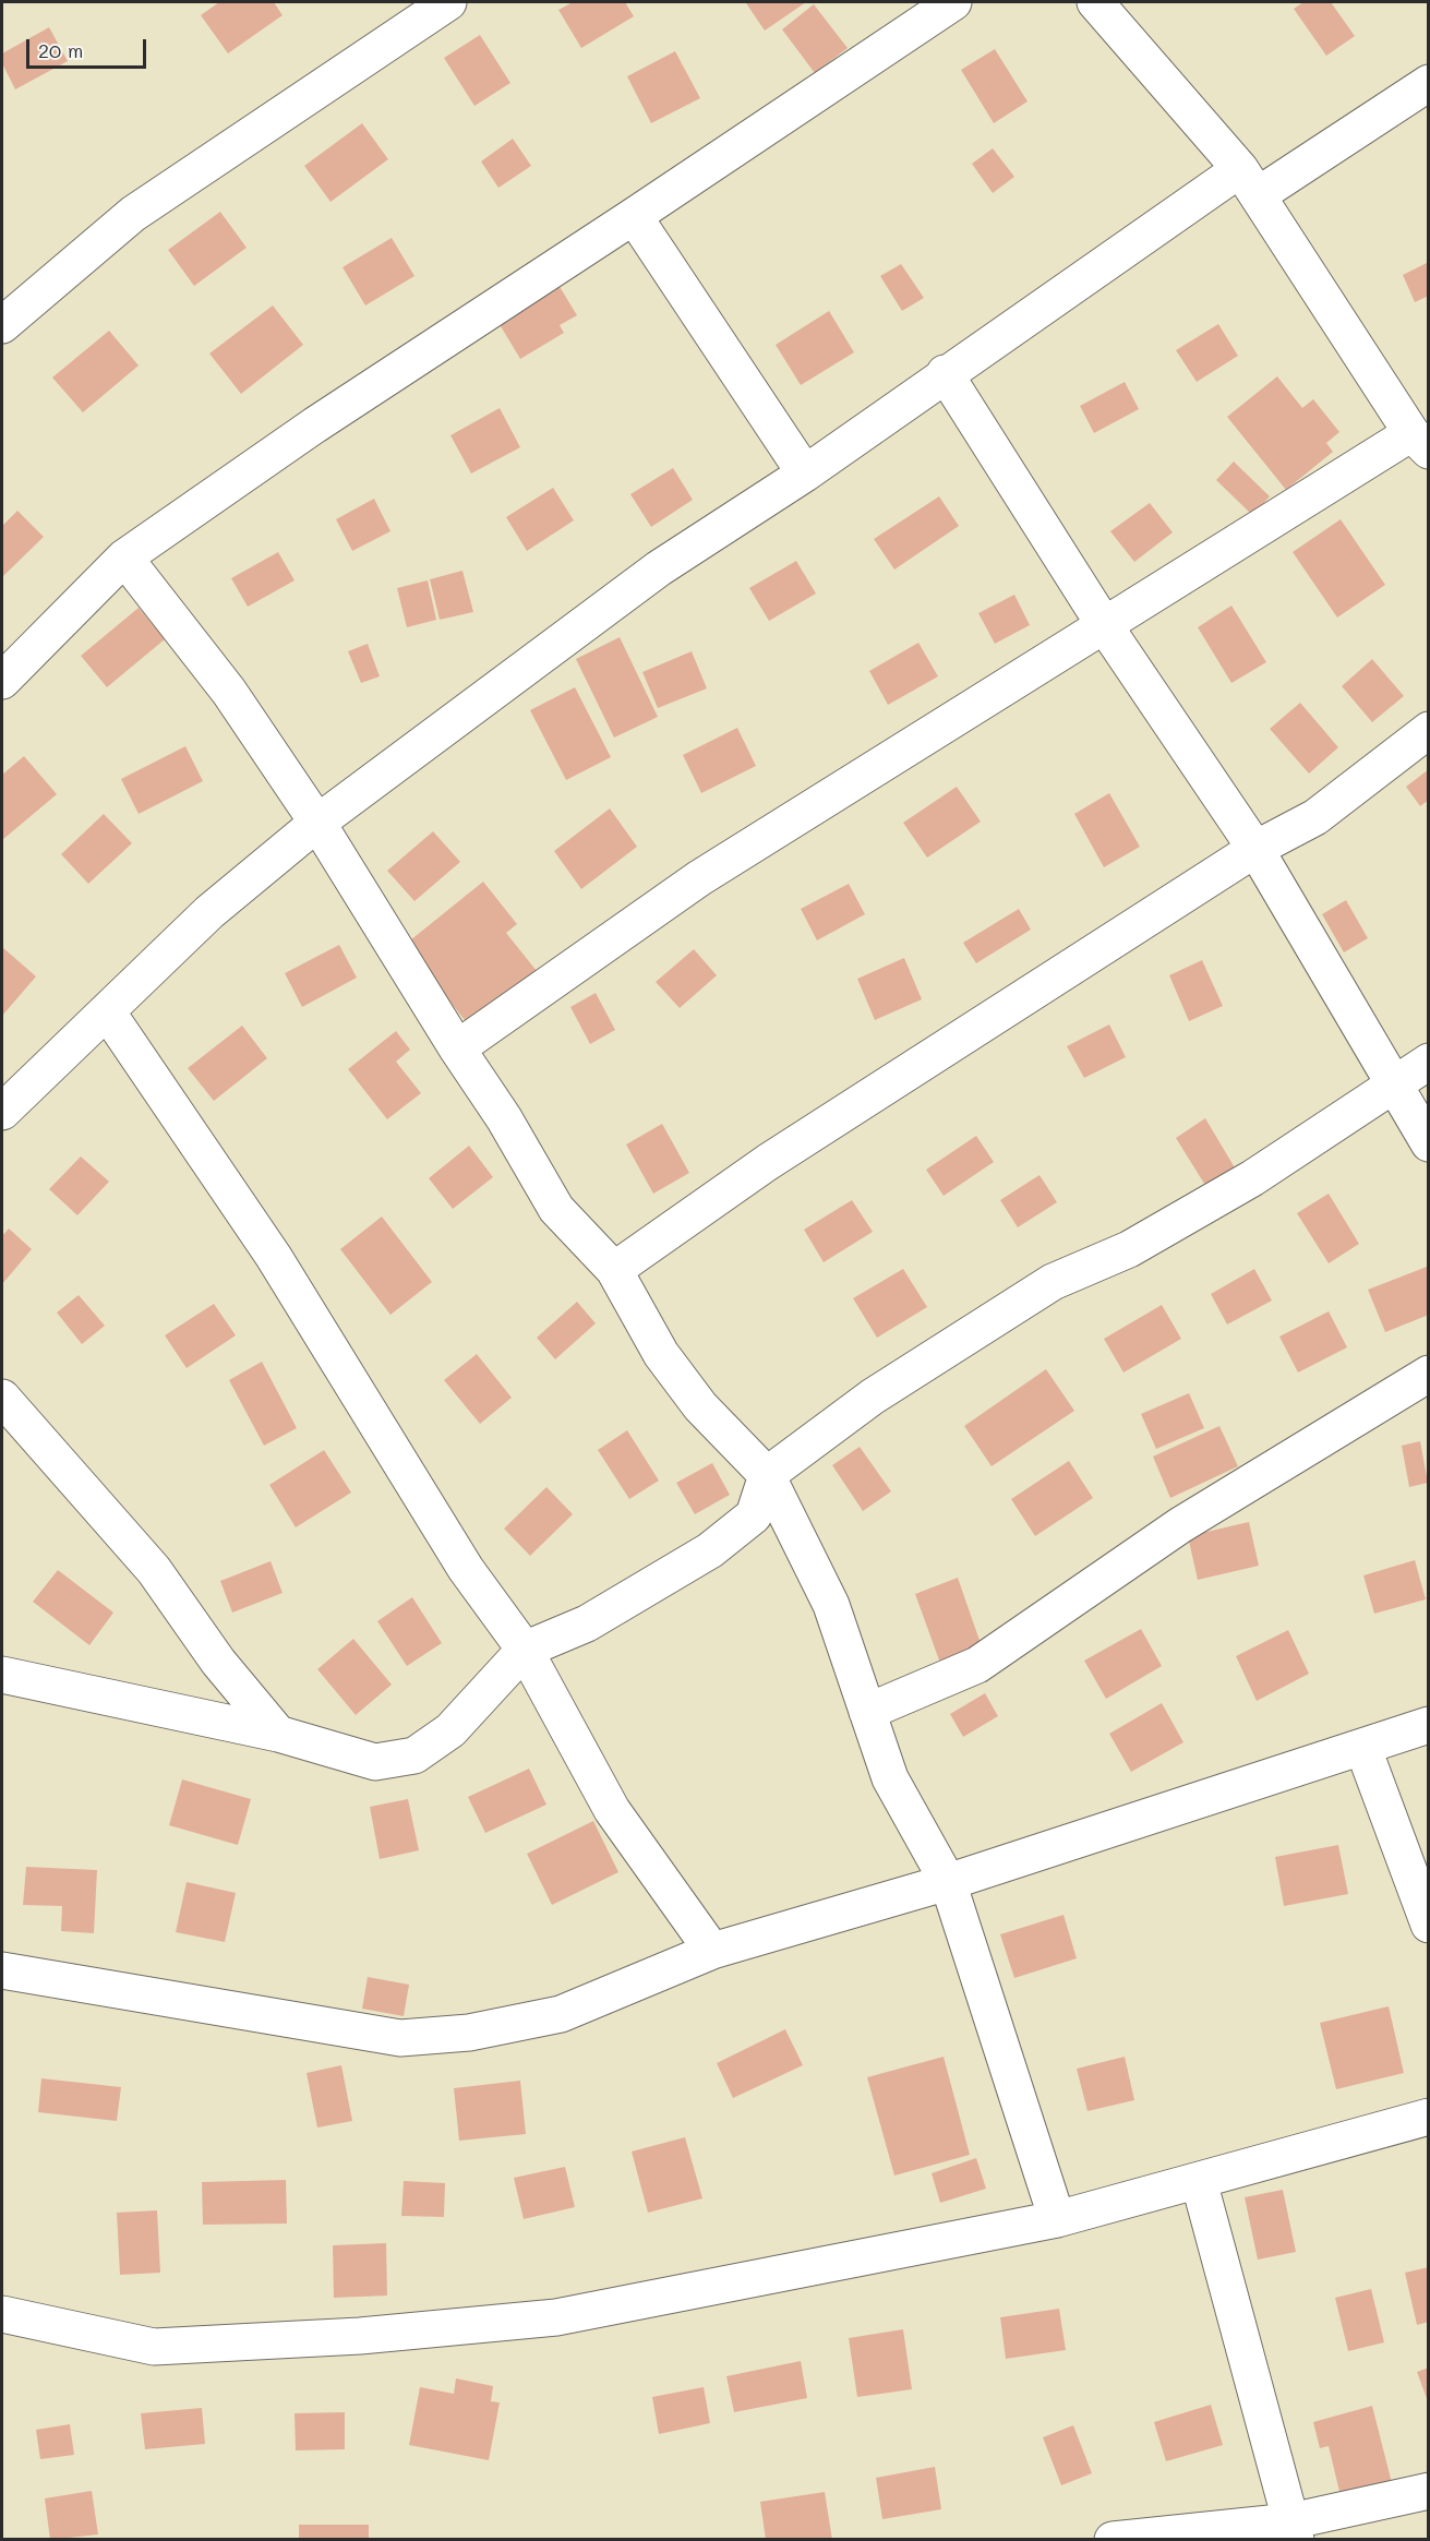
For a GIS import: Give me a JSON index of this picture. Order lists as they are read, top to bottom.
{
  "scale_bar": "20 m"
}
